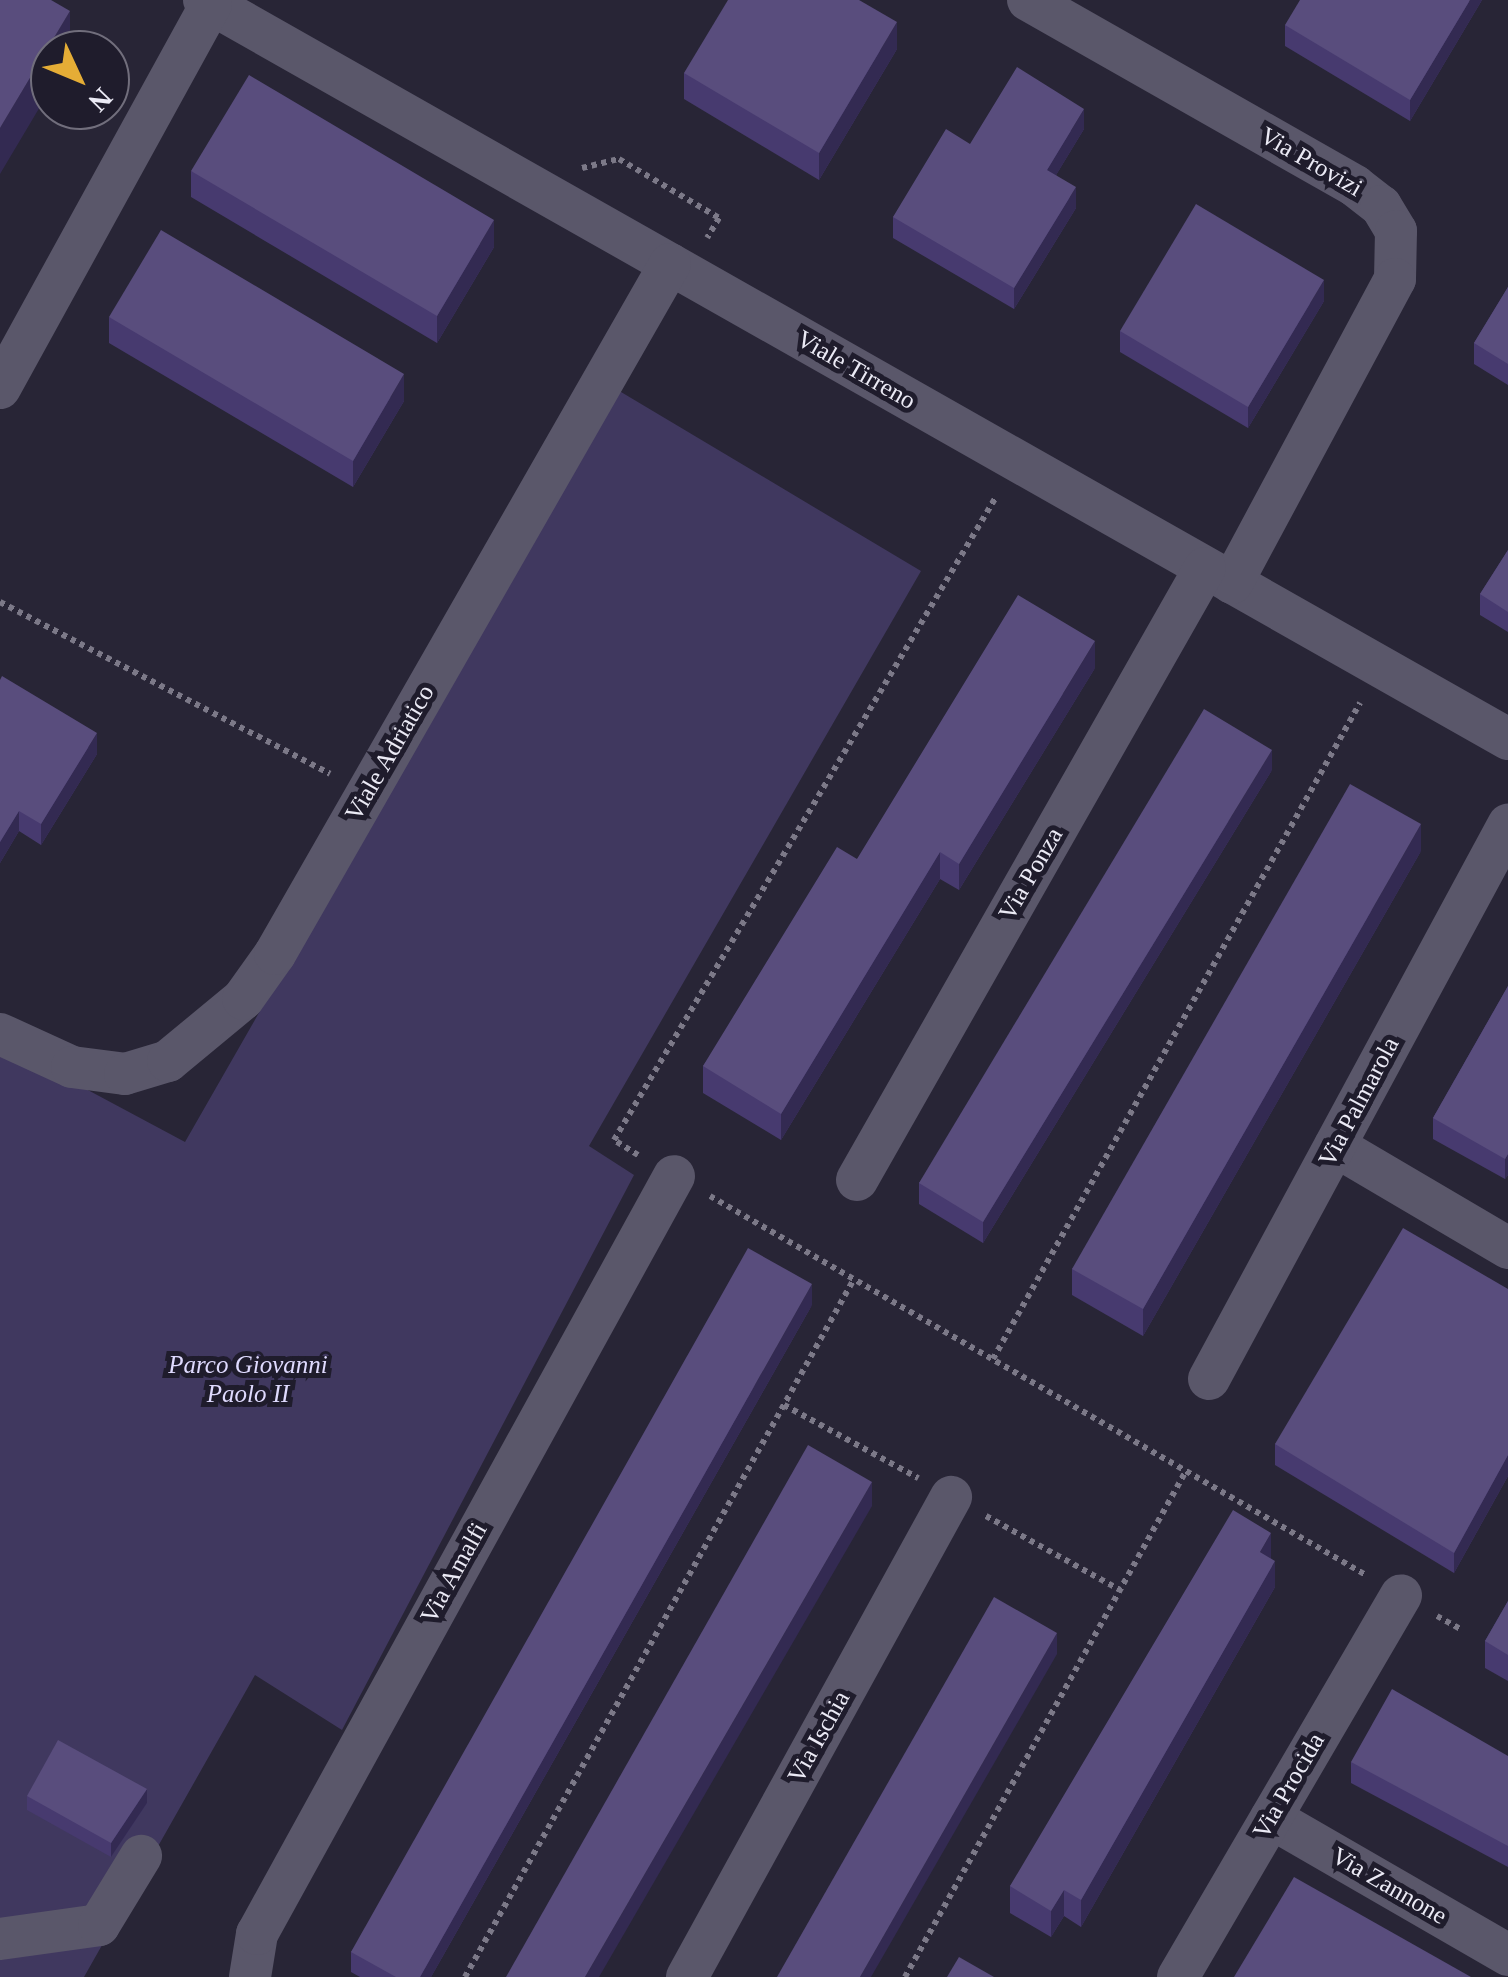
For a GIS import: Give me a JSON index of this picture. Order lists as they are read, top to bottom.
{
  "streets": {
    "street": [
      "Via Provizi",
      "Viale Tirreno",
      "Viale Adriatico",
      "Via Ponza",
      "Via Palmarola",
      "Via Amalfi",
      "Via Ischia",
      "Via Procida",
      "Via Zannone"
    ]
  },
  "crossings": [
    ["Via Provizi", "Viale Tirreno"],
    ["Via Provizi", "Via Ponza"],
    ["Viale Tirreno", "Viale Adriatico"],
    ["Viale Tirreno", "Via Ponza"],
    ["Via Procida", "Via Zannone"]
  ],
  "parks": ["Parco Giovanni Paolo II"],
  "north": "bottom right"
}
